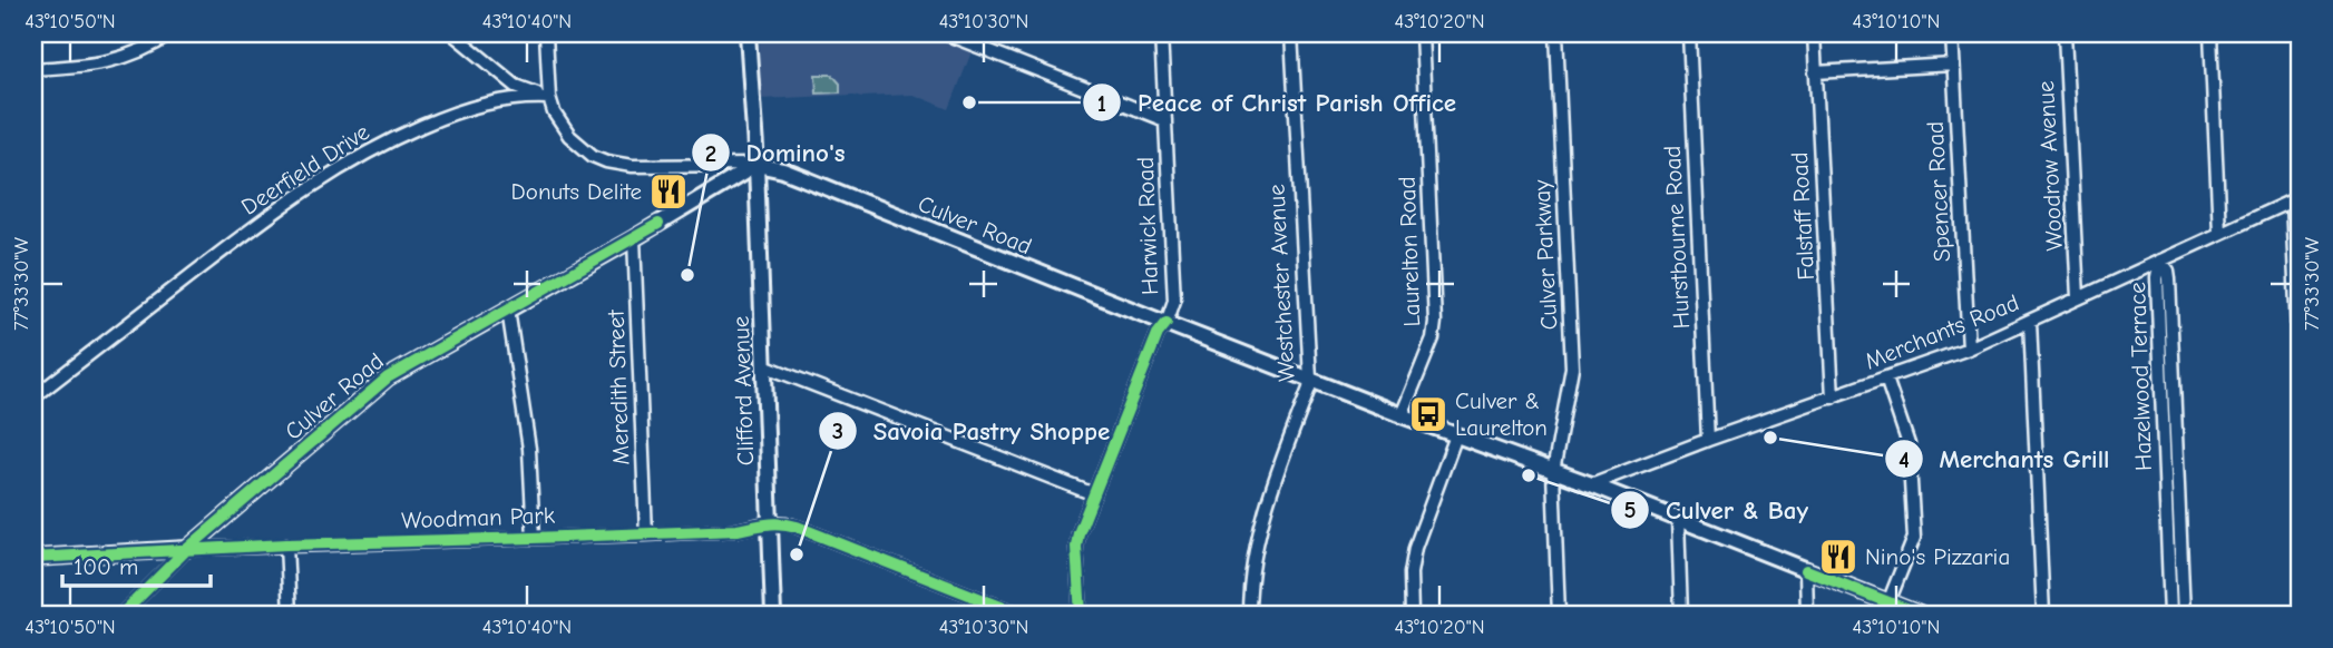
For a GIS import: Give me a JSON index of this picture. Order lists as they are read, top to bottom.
{
  "streets": {
    "main road": ["Culver Road", "Clifford Avenue"],
    "street": [
      "Woodrow Avenue",
      "Deerfield Drive",
      "Spencer Road",
      "Falstaff Road",
      "Harwick Road",
      "Hurstbourne Road",
      "Laurelton Road",
      "Culver Parkway",
      "Westchester Avenue",
      "Merchants Road",
      "Hazelwood Terrace",
      "Meredith Street",
      "Woodman Park"
    ]
  },
  "crossings": [
    ["Woodrow Avenue", "Merchants Road"],
    ["Spencer Road", "Merchants Road"],
    ["Falstaff Road", "Merchants Road"],
    ["Culver Road", "Harwick Road"],
    ["Culver Road", "Laurelton Road"],
    ["Culver Road", "Culver Parkway"],
    ["Culver Road", "Westchester Avenue"],
    ["Culver Road", "Merchants Road"],
    ["Culver Road", "Meredith Street"],
    ["Culver Road", "Clifford Avenue"],
    ["Culver Road", "Woodman Park"],
    ["Hurstbourne Road", "Merchants Road"],
    ["Merchants Road", "Hazelwood Terrace"],
    ["Meredith Street", "Woodman Park"],
    ["Clifford Avenue", "Woodman Park"]
  ],
  "places": {
    "other": [
      "Peace of Christ Parish Office",
      "Domino's",
      "Merchants Grill",
      "Culver & Bay",
      "Savoia Pastry Shoppe"
    ],
    "restaurant": ["Donuts Delite", "Nino's Pizzaria"],
    "bus stop": ["Culver & Laurelton"]
  },
  "scale_bar": "100 m",
  "coordinates": [
    "43°10'50\"N",
    "43°10'40\"N",
    "43°10'30\"N",
    "43°10'20\"N",
    "43°10'10\"N",
    "77°33'30\"W"
  ]
}
